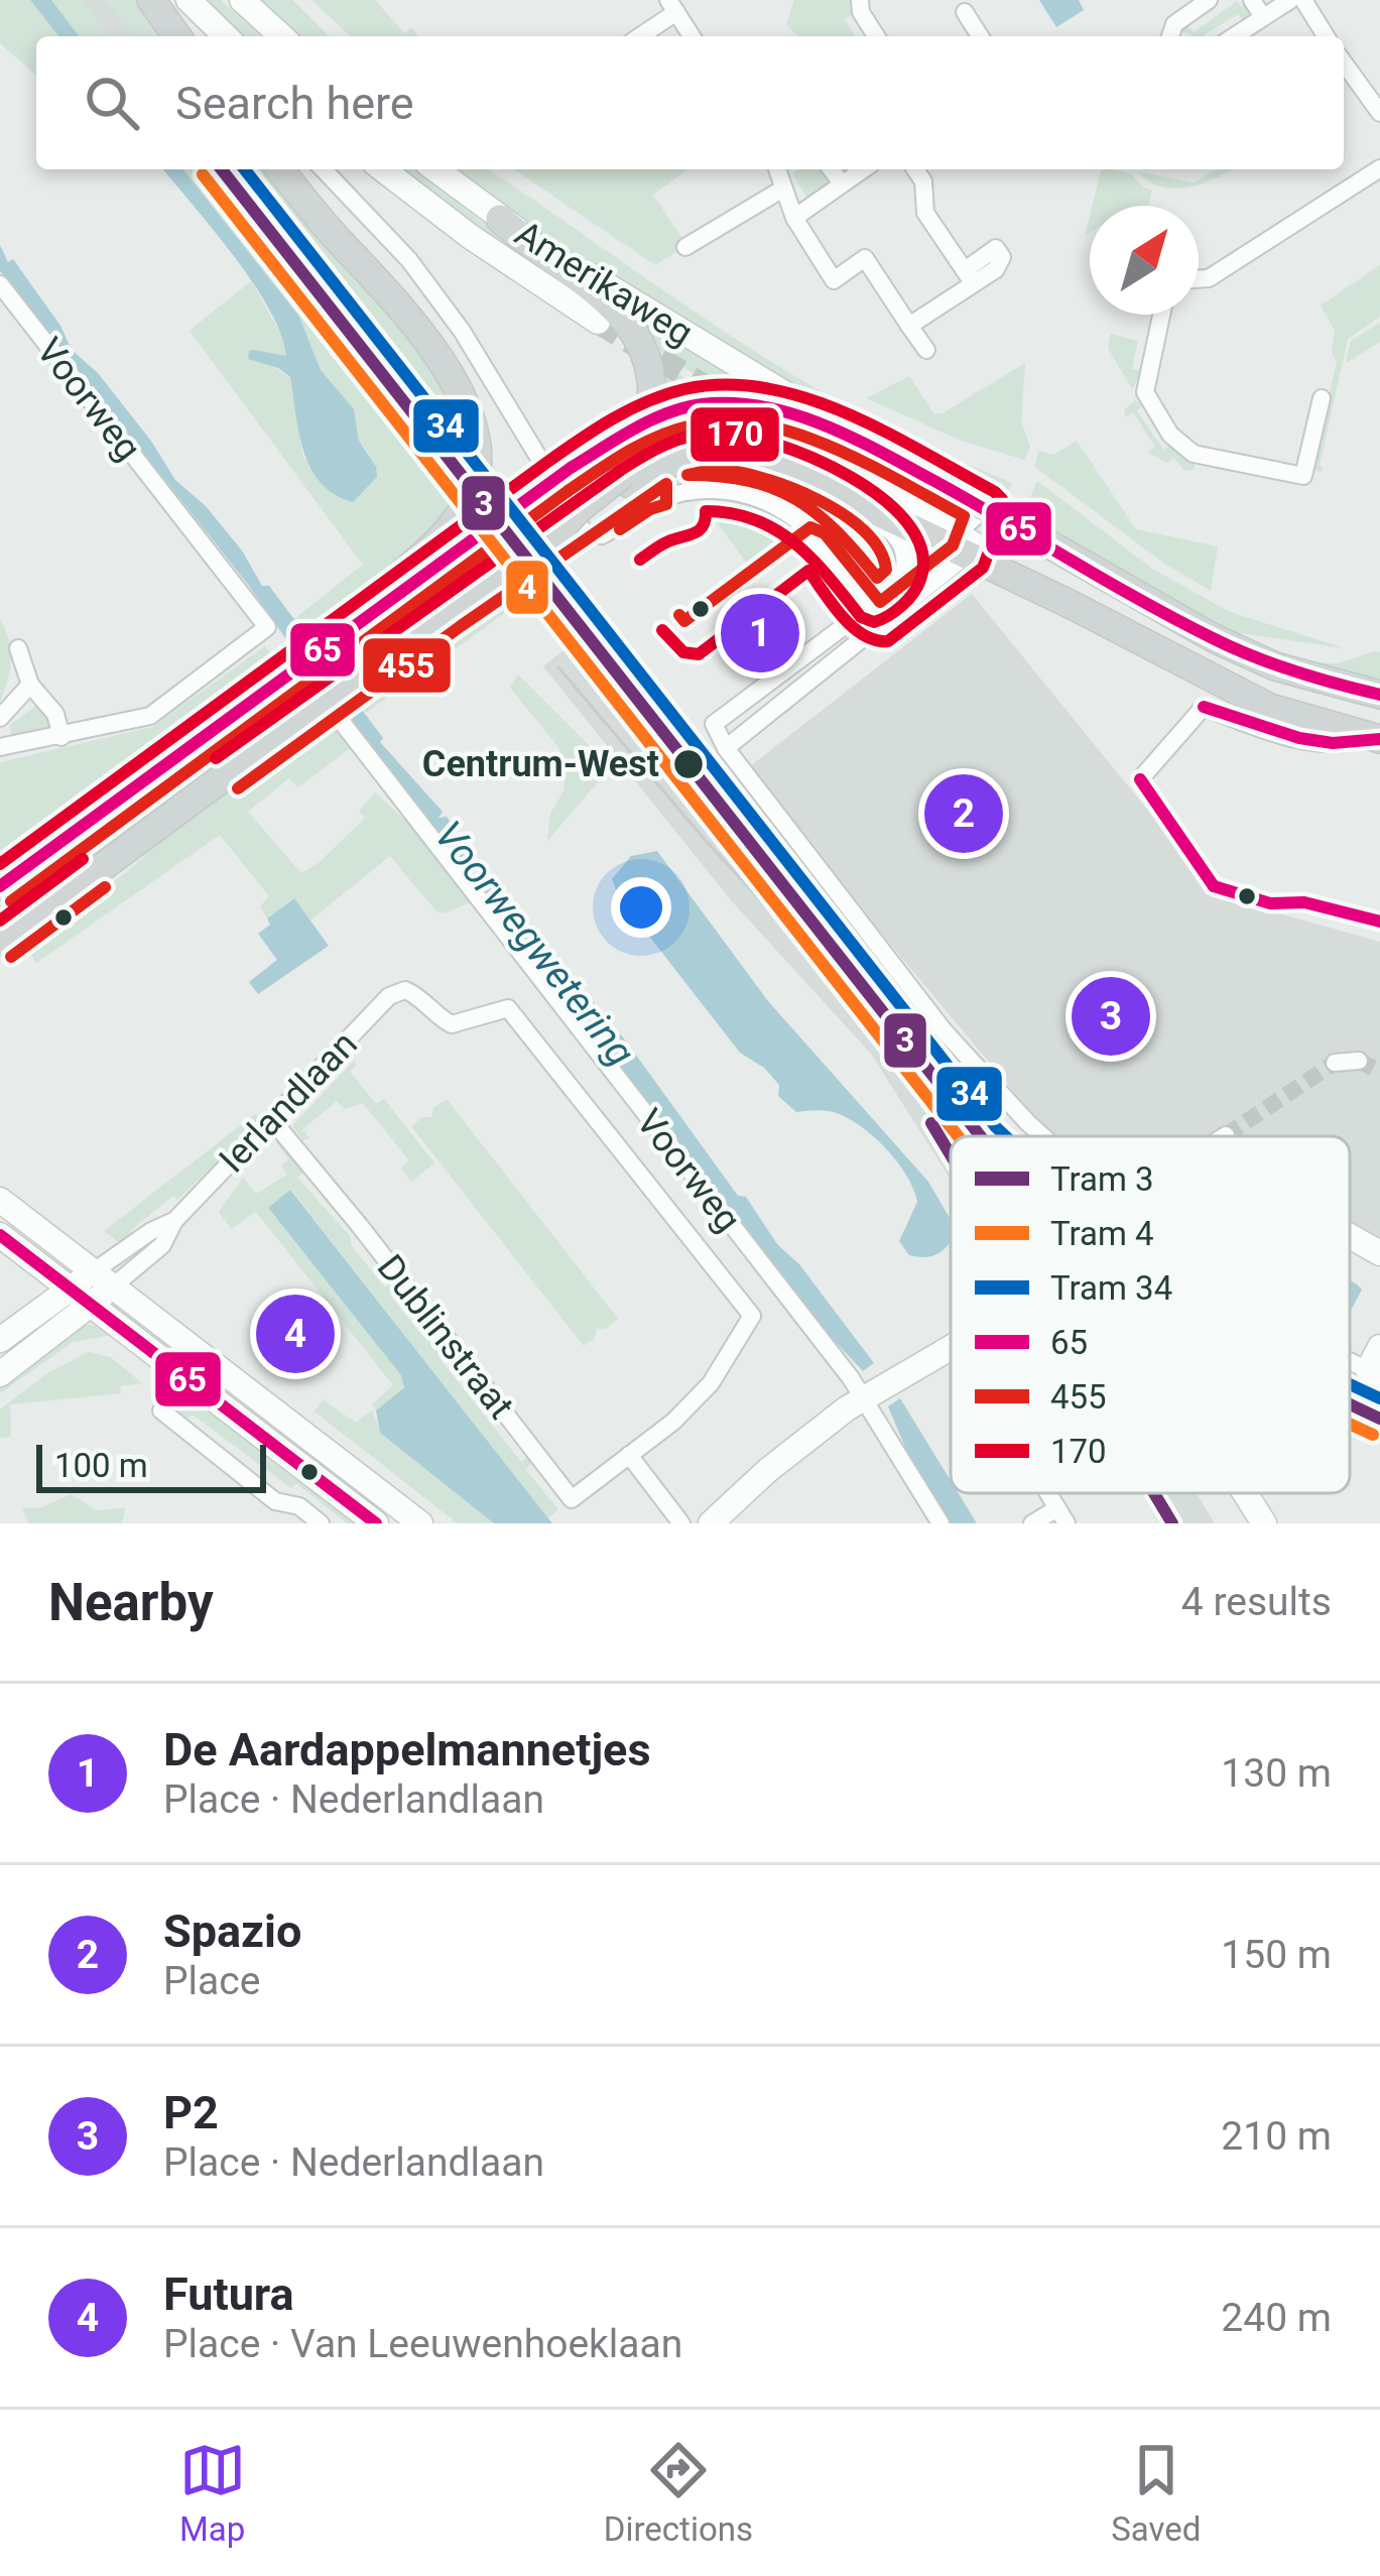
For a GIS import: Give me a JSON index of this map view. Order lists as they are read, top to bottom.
{
  "streets": {
    "street": [
      "Amerikaweg",
      "Voorweg",
      "Ierlandlaan",
      "Dublinstraat"
    ]
  },
  "crossings": [
    ["Ierlandlaan", "Dublinstraat"]
  ],
  "water": ["Voorwegwetering"],
  "places": ["Centrum-West"],
  "lines": [
    "tram line 3",
    "tram line 34",
    "tram line 4",
    "transit line 170",
    "transit line 65",
    "transit line 455"
  ],
  "legend": [
    "Tram 3",
    "Tram 4",
    "Tram 34",
    "65",
    "455",
    "170"
  ],
  "scale_bar": "100 m",
  "north": "top right",
  "page": {
    "search": "Search here",
    "pins": [
      "1",
      "2",
      "3",
      "4"
    ],
    "scale": "100 m",
    "heading": ["Nearby", "4 results"],
    "list": [
      {
        "mark": "1",
        "name": "De Aardappelmannetjes",
        "note": "Place · Nederlandlaan",
        "value": "130 m"
      },
      {
        "mark": "2",
        "name": "Spazio",
        "note": "Place",
        "value": "150 m"
      },
      {
        "mark": "3",
        "name": "P2",
        "note": "Place · Nederlandlaan",
        "value": "210 m"
      },
      {
        "mark": "4",
        "name": "Futura",
        "note": "Place · Van Leeuwenhoeklaan",
        "value": "240 m"
      }
    ],
    "nav": ["Map", "Directions", "Saved"]
  }
}
